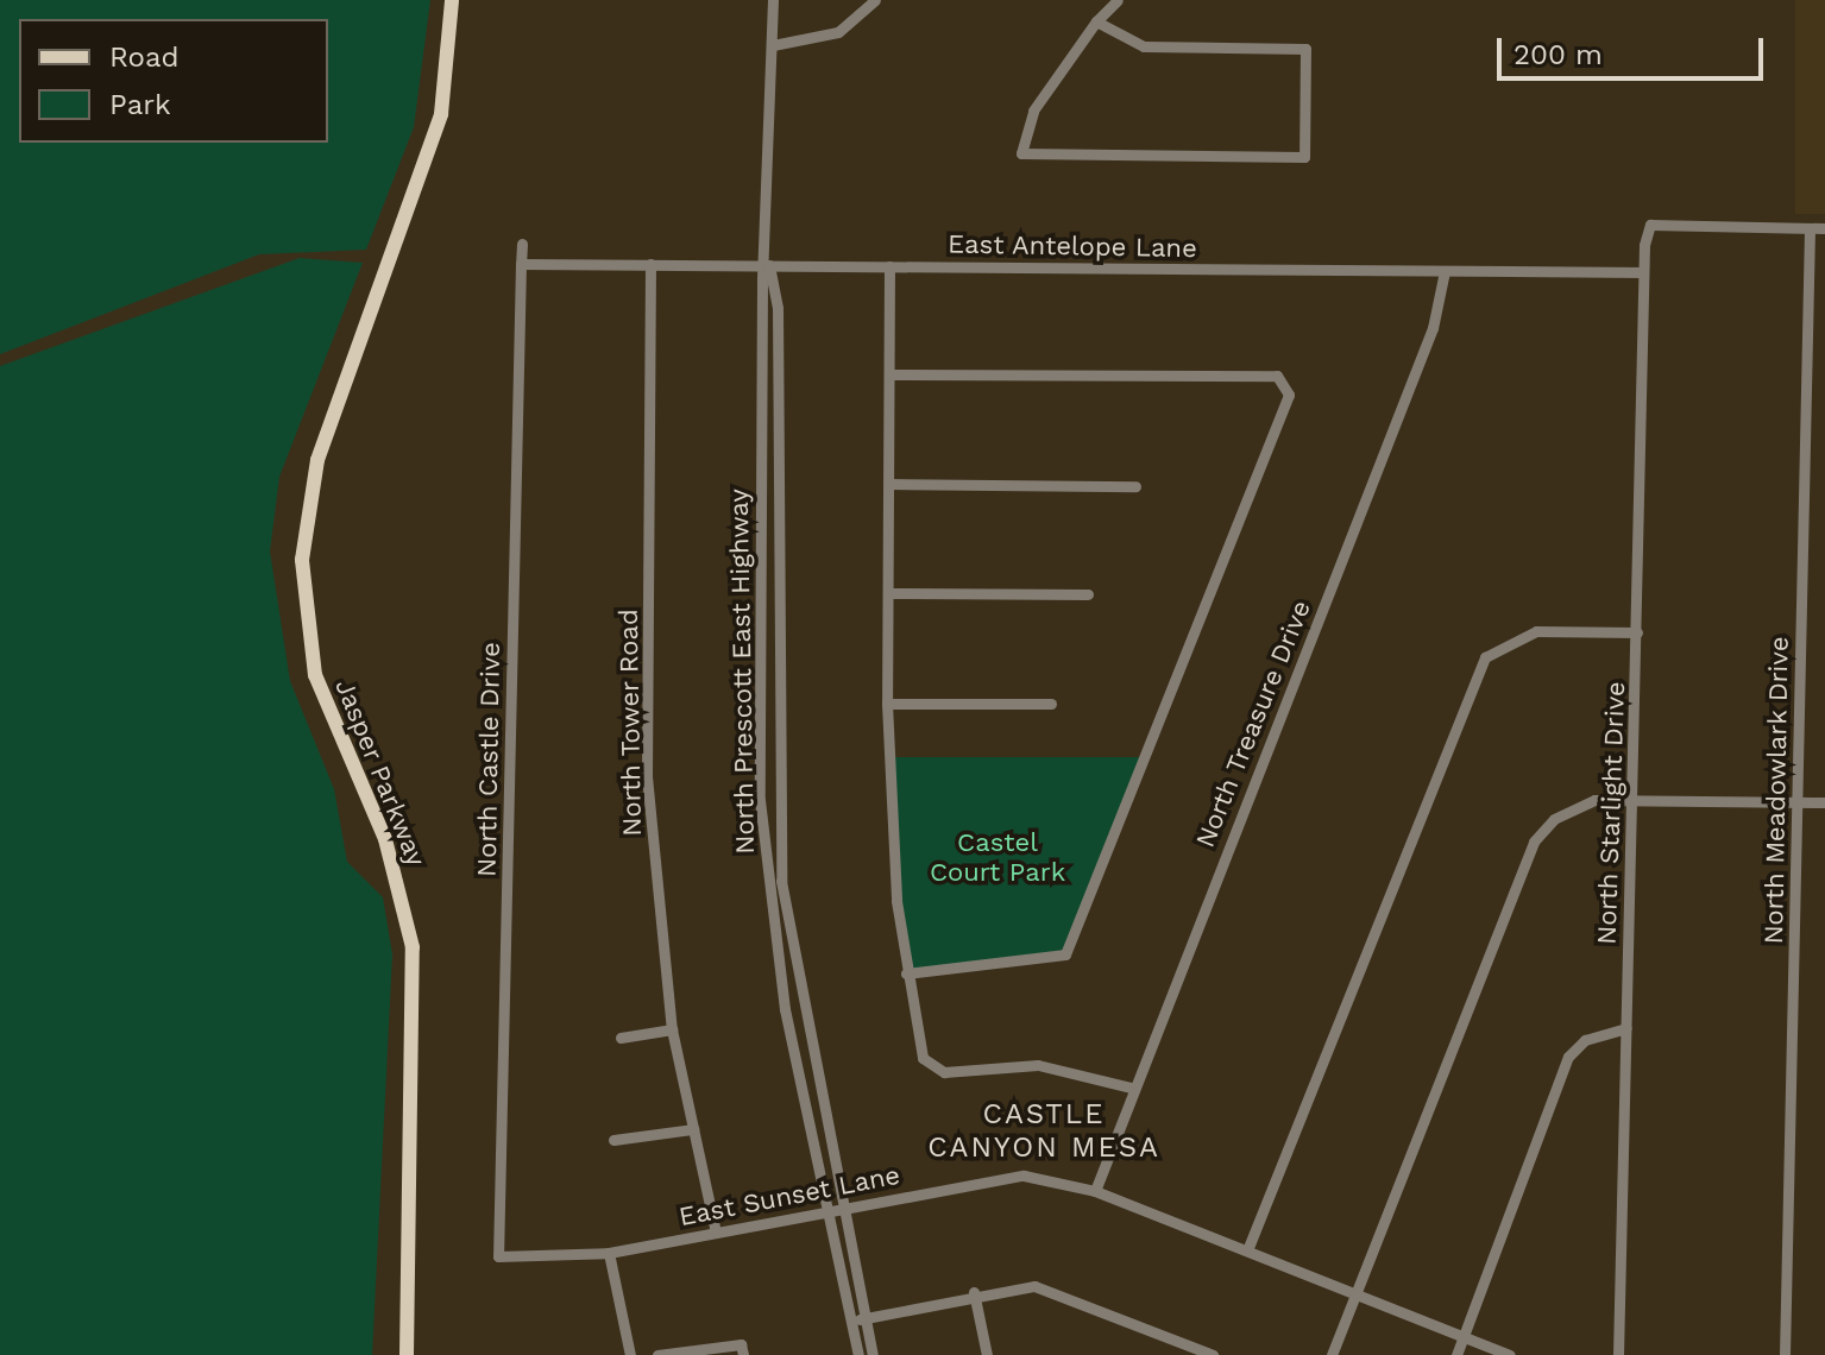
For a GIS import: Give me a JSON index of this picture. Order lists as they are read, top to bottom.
{
  "streets": {
    "main road": ["Jasper Parkway"],
    "street": [
      "East Antelope Lane",
      "North Prescott East Highway",
      "North Tower Road",
      "North Treasure Drive",
      "North Castle Drive",
      "North Meadowlark Drive",
      "North Starlight Drive",
      "East Sunset Lane"
    ]
  },
  "crossings": [
    ["East Antelope Lane", "North Prescott East Highway"],
    ["East Antelope Lane", "North Tower Road"],
    ["East Antelope Lane", "North Treasure Drive"],
    ["East Antelope Lane", "North Castle Drive"],
    ["East Antelope Lane", "North Starlight Drive"],
    ["North Prescott East Highway", "East Sunset Lane"],
    ["North Tower Road", "East Sunset Lane"],
    ["North Treasure Drive", "East Sunset Lane"],
    ["North Castle Drive", "East Sunset Lane"],
    ["North Meadowlark Drive", "North Starlight Drive"]
  ],
  "districts": ["CASTLE CANYON MESA"],
  "parks": ["Castel Court Park"],
  "legend": ["Road", "Park"],
  "scale_bar": "200 m"
}
